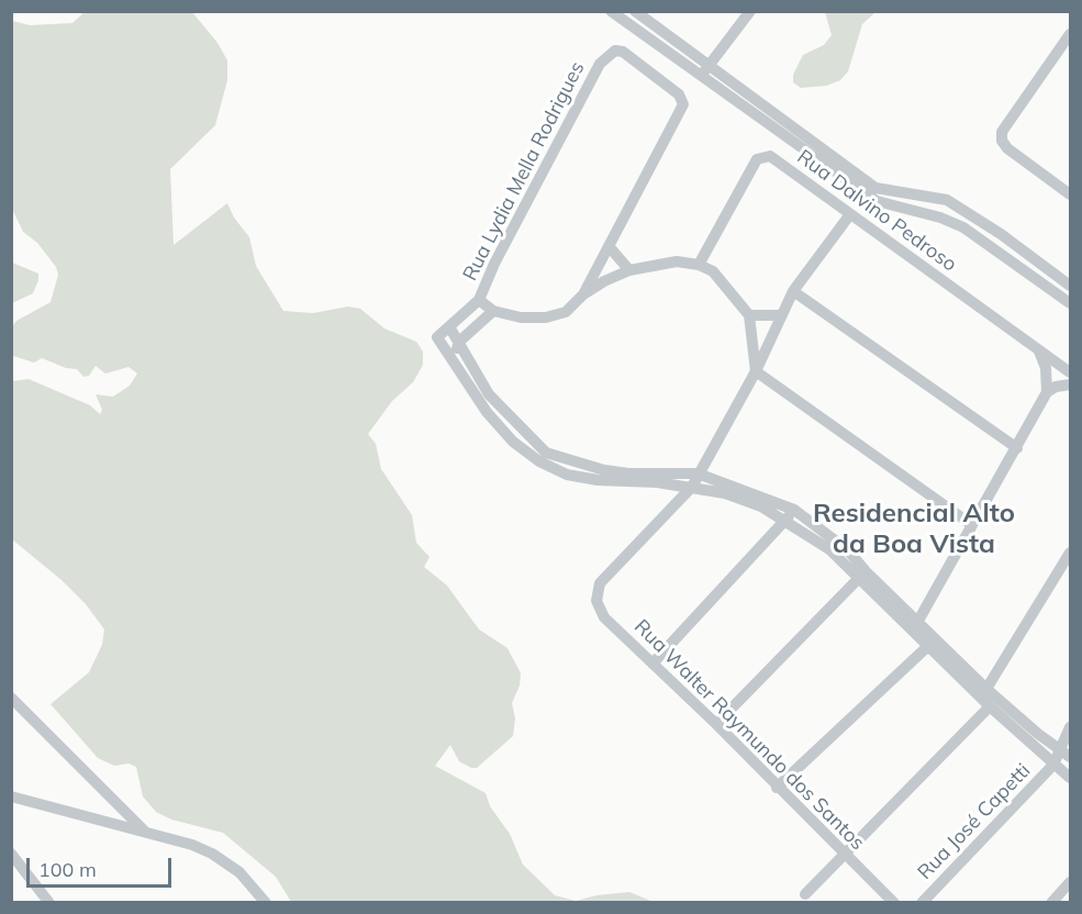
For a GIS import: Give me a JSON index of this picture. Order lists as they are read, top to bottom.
{
  "streets": {
    "street": [
      "Rua Lydia Mella Rodrigues",
      "Rua Dalvino Pedroso",
      "Rua Walter Raymundo dos Santos",
      "Rua José Capetti"
    ]
  },
  "districts": ["Residencial Alto da Boa Vista"],
  "scale_bar": "100 m"
}
